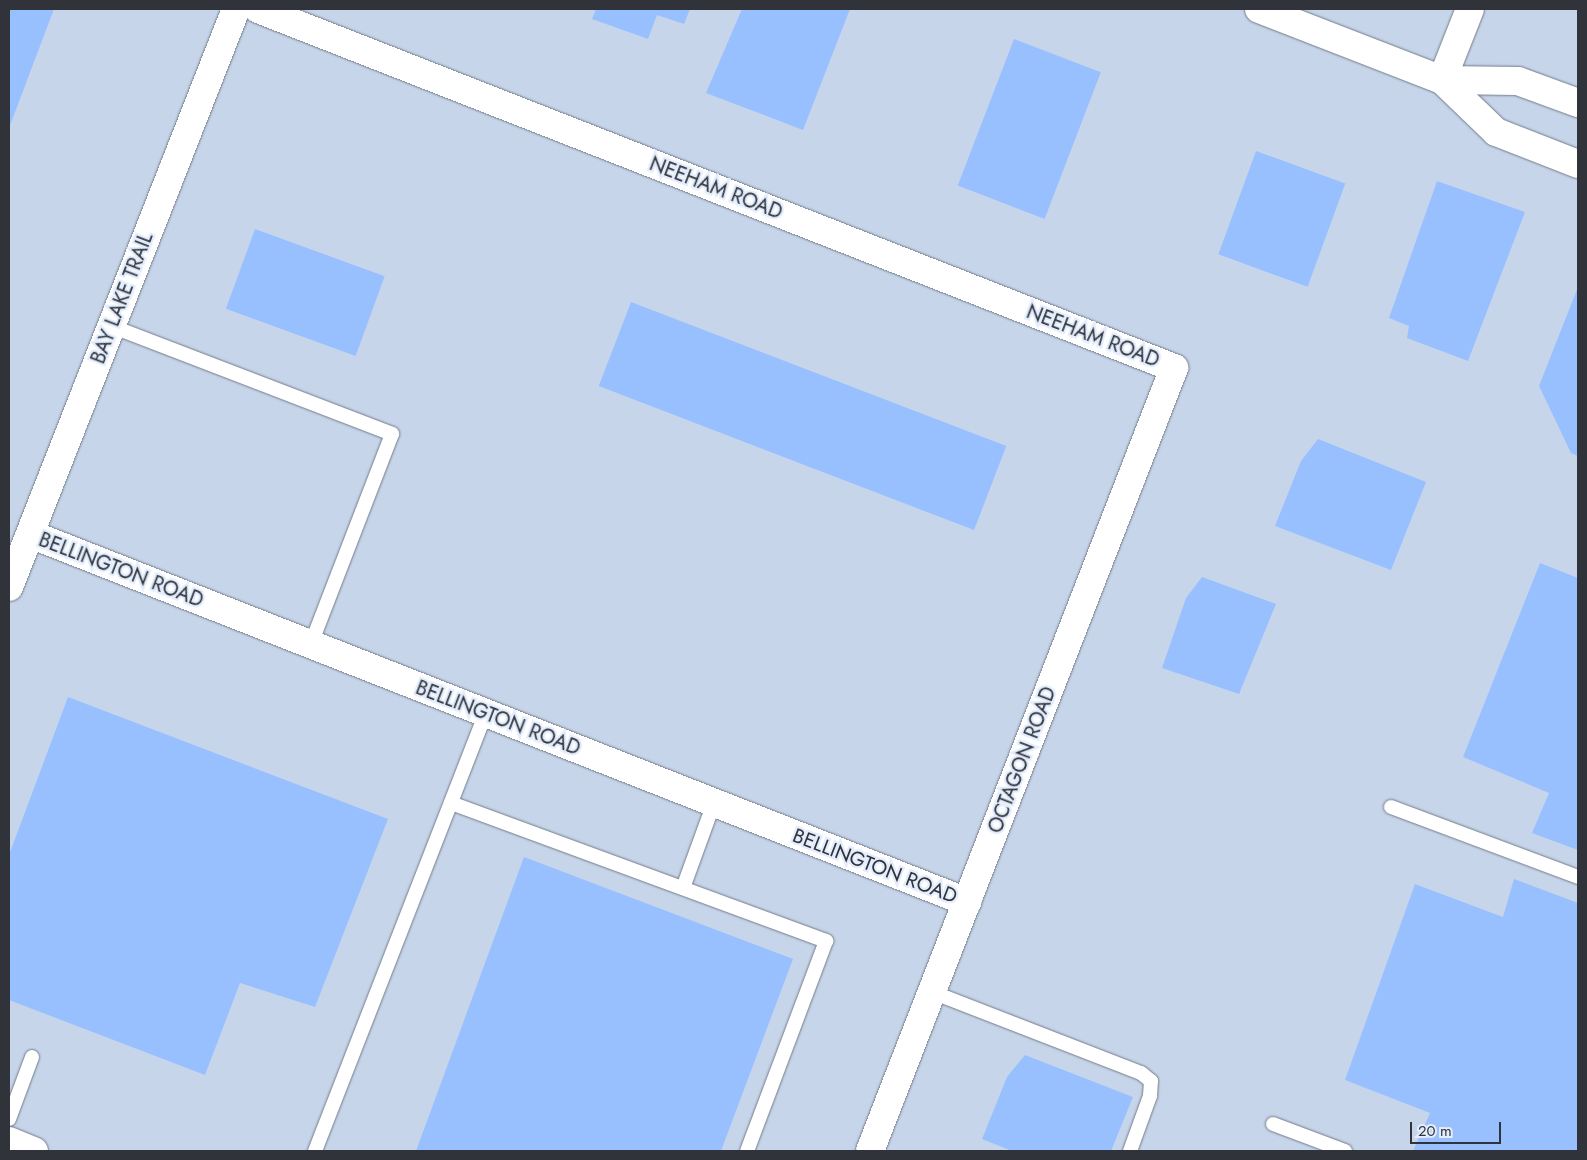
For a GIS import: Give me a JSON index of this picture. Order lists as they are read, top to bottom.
{
  "streets": {
    "street": [
      "NEEHAM ROAD",
      "BAY LAKE TRAIL",
      "BELLINGTON ROAD",
      "OCTAGON ROAD"
    ]
  },
  "crossings": [
    ["NEEHAM ROAD", "OCTAGON ROAD"],
    ["BAY LAKE TRAIL", "BELLINGTON ROAD"],
    ["BELLINGTON ROAD", "OCTAGON ROAD"]
  ],
  "scale_bar": "20 m"
}
